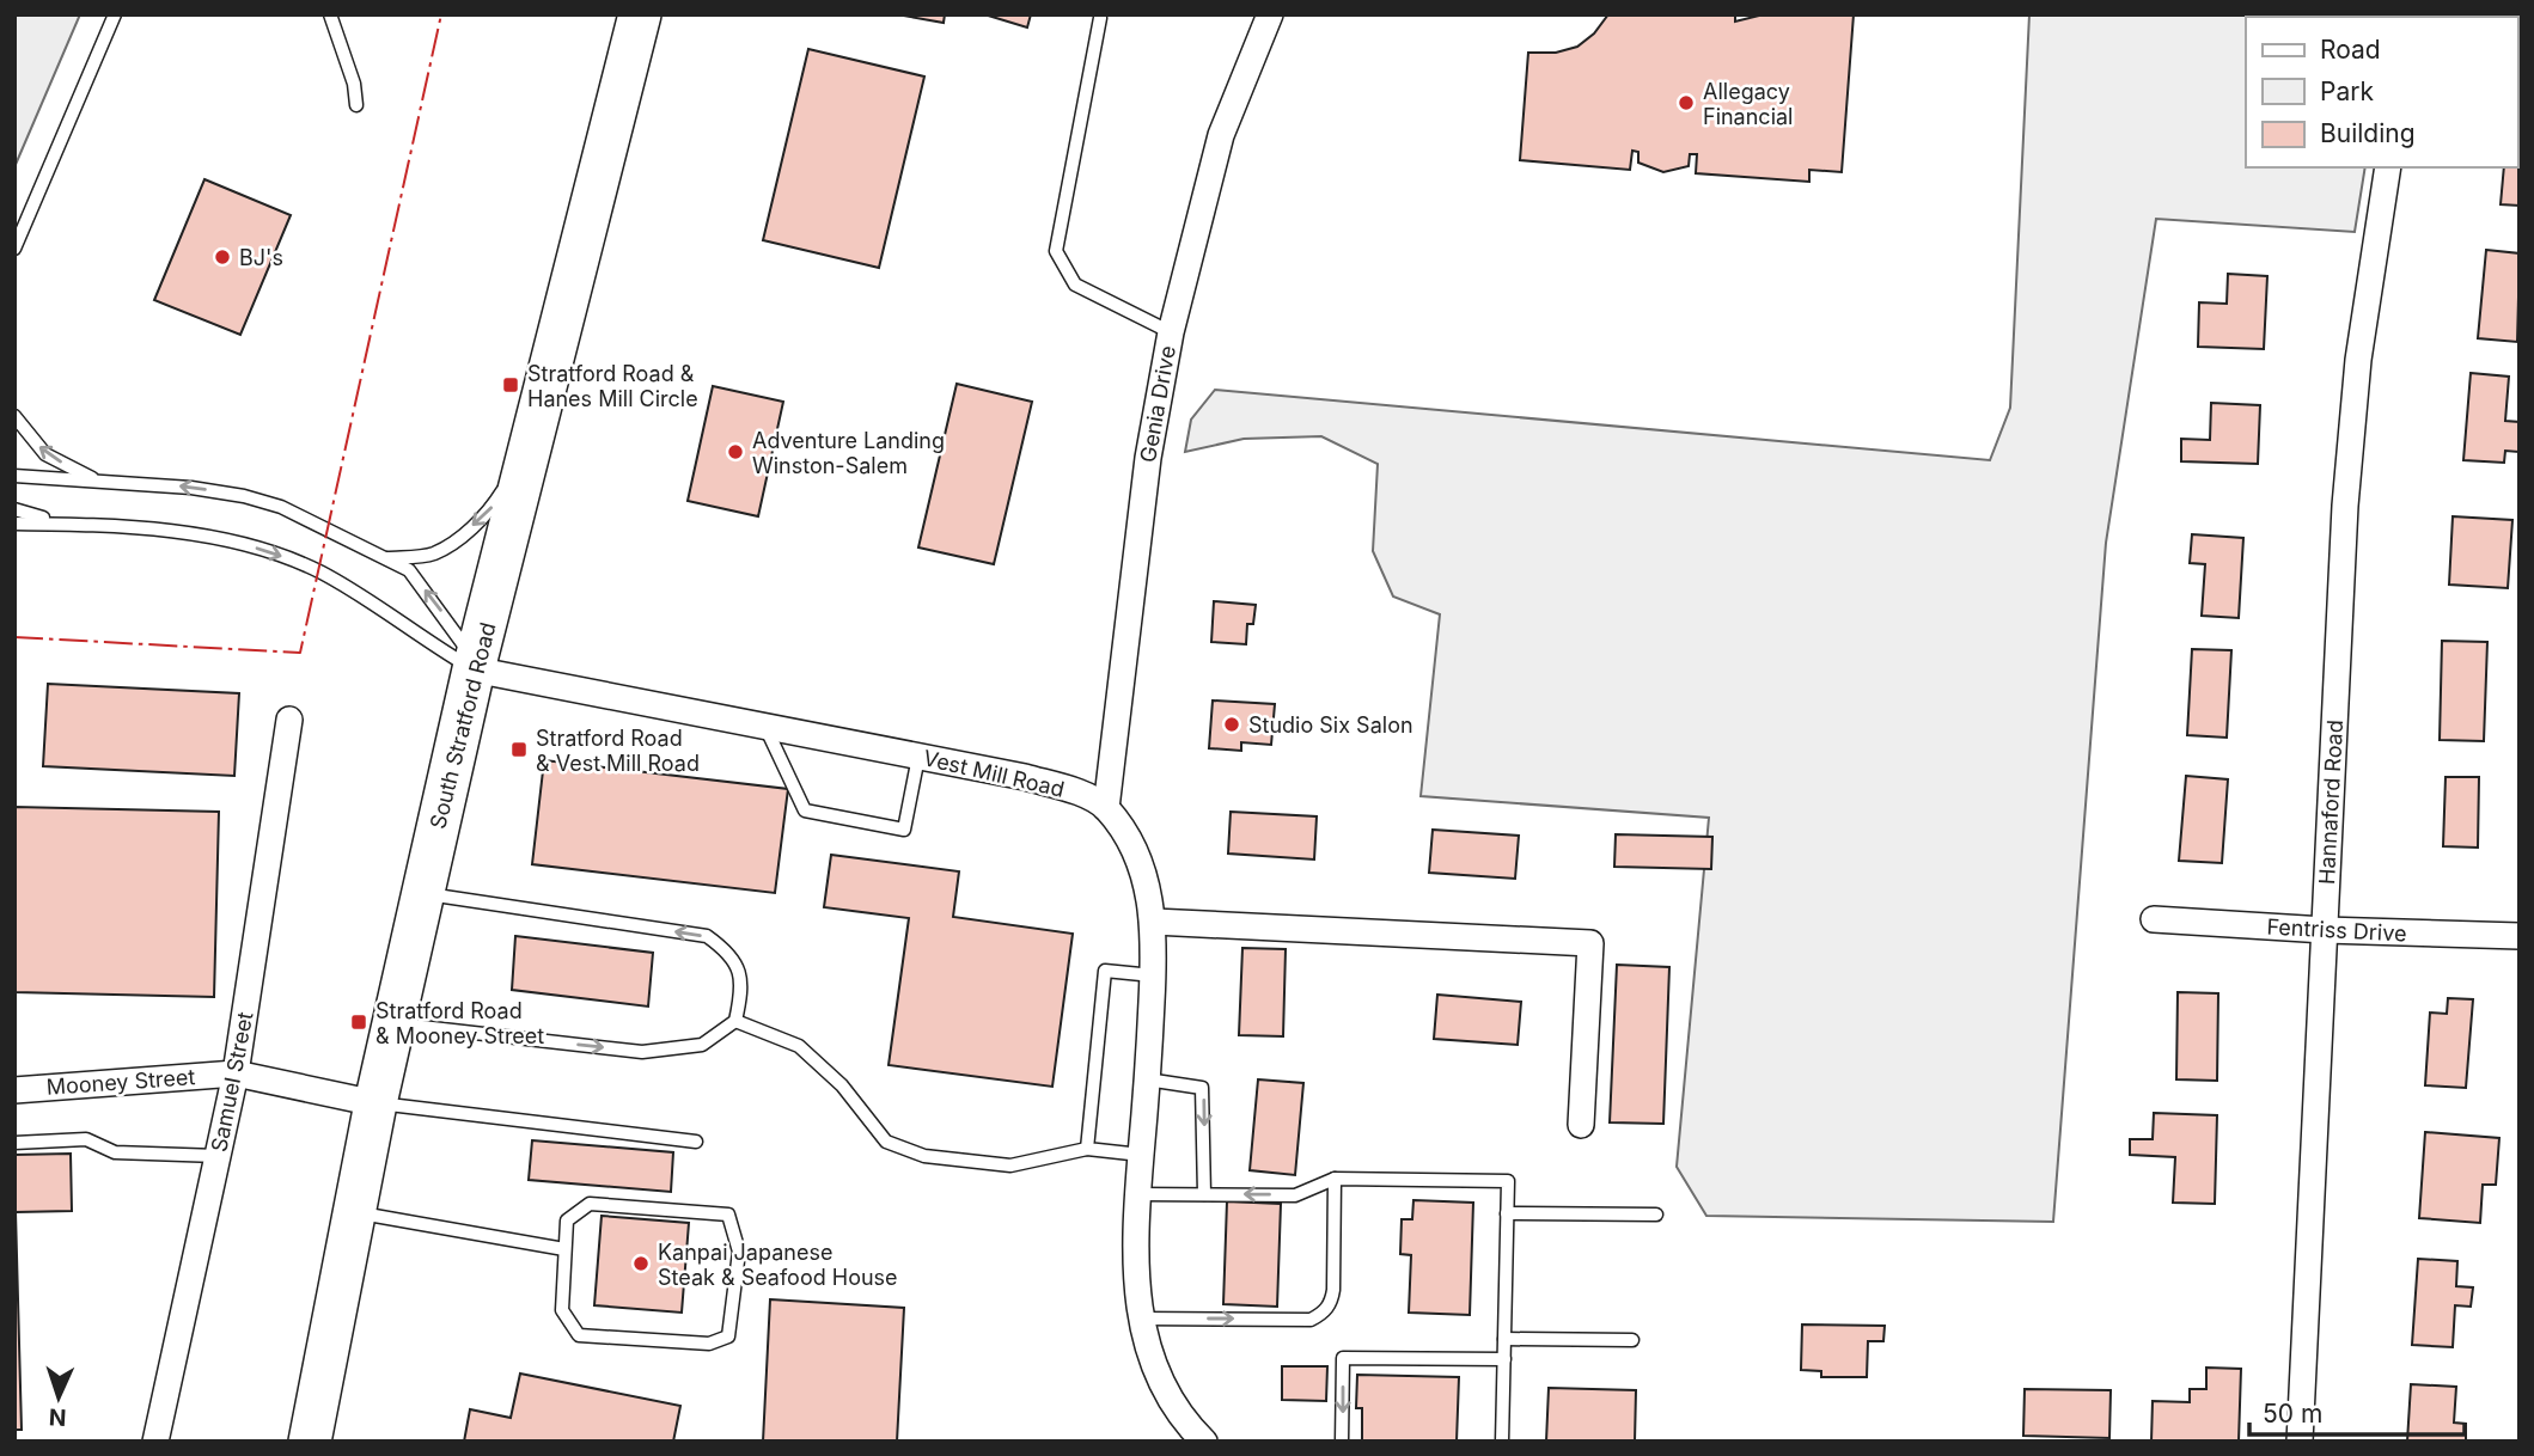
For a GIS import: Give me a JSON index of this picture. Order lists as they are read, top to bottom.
{
  "streets": {
    "main road": ["South Stratford Road"],
    "street": [
      "Genia Drive",
      "Vest Mill Road",
      "Hannaford Road",
      "Fentriss Drive",
      "Mooney Street",
      "Samuel Street"
    ]
  },
  "crossings": [
    ["Genia Drive", "Vest Mill Road"],
    ["South Stratford Road", "Vest Mill Road"],
    ["South Stratford Road", "Mooney Street"],
    ["Hannaford Road", "Fentriss Drive"],
    ["Mooney Street", "Samuel Street"]
  ],
  "places": {
    "other": [
      "Allegacy Financial",
      "BJ's",
      "Adventure Landing Winston-Salem",
      "Studio Six Salon",
      "Kanpai Japanese Steak & Seafood House"
    ],
    "transit": ["Stratford Road & Hanes Mill Circle", "Stratford Road & Vest Mill Road", "Stratford Road & Mooney Street"]
  },
  "legend": ["Road", "Park", "Building"],
  "scale_bar": "50 m",
  "north": "bottom"
}
